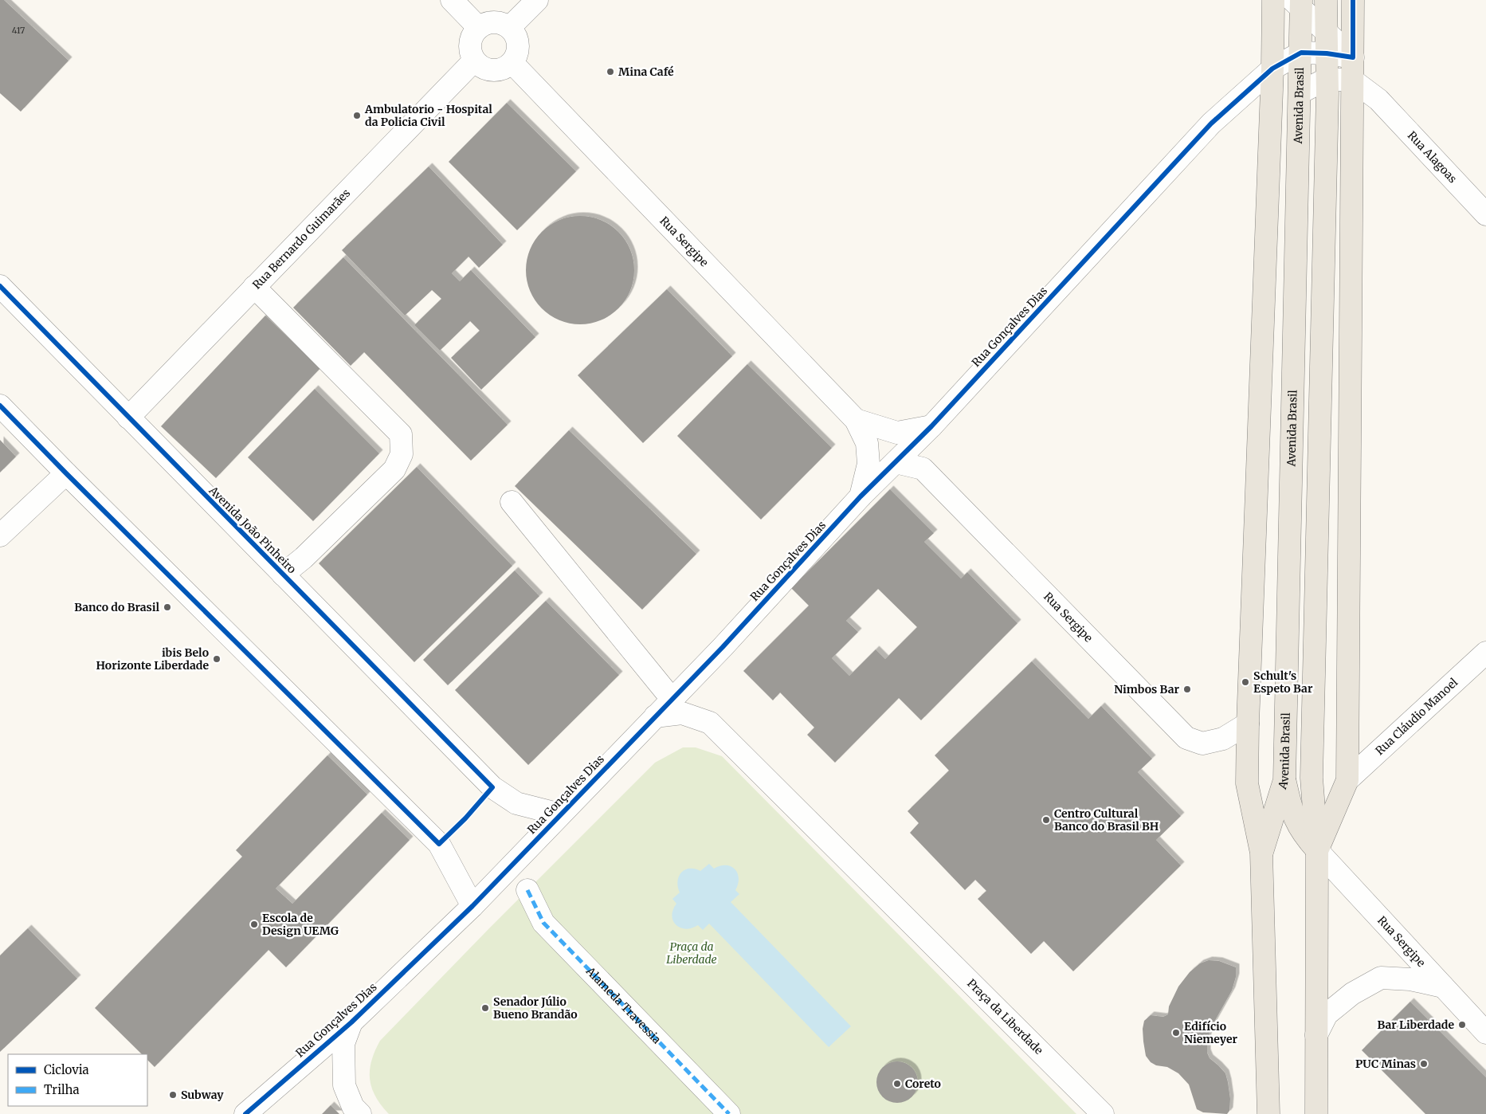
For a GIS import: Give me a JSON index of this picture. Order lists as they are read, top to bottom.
{
  "streets": {
    "main road": ["Avenida Brasil"],
    "street": [
      "Rua Alagoas",
      "Rua Bernardo Guimarães",
      "Rua Sergipe",
      "Rua Gonçalves Dias",
      "Avenida João Pinheiro",
      "Rua Cláudio Manoel",
      "Alameda Travessia",
      "Praça da Liberdade"
    ]
  },
  "crossings": [
    ["Avenida Brasil", "Rua Alagoas"],
    ["Avenida Brasil", "Rua Sergipe"],
    ["Avenida Brasil", "Rua Gonçalves Dias"],
    ["Rua Bernardo Guimarães", "Rua Sergipe"],
    ["Rua Bernardo Guimarães", "Avenida João Pinheiro"],
    ["Rua Sergipe", "Rua Gonçalves Dias"],
    ["Rua Gonçalves Dias", "Avenida João Pinheiro"],
    ["Rua Gonçalves Dias", "Praça da Liberdade"]
  ],
  "parks": ["Praça da Liberdade"],
  "places": [
    "Mina Café",
    "Ambulatorio - Hospital da Policia Civil",
    "Banco do Brasil",
    "ibis Belo Horizonte Liberdade",
    "Schult's Espeto Bar",
    "Nimbos Bar",
    "Centro Cultural Banco do Brasil BH",
    "Escola de Design UEMG",
    "Senador Júlio Bueno Brandão",
    "Bar Liberdade",
    "Edifício Niemeyer",
    "PUC Minas",
    "Coreto",
    "Subway"
  ],
  "house_numbers": ["417"],
  "legend": ["Ciclovia", "Trilha"]
}
